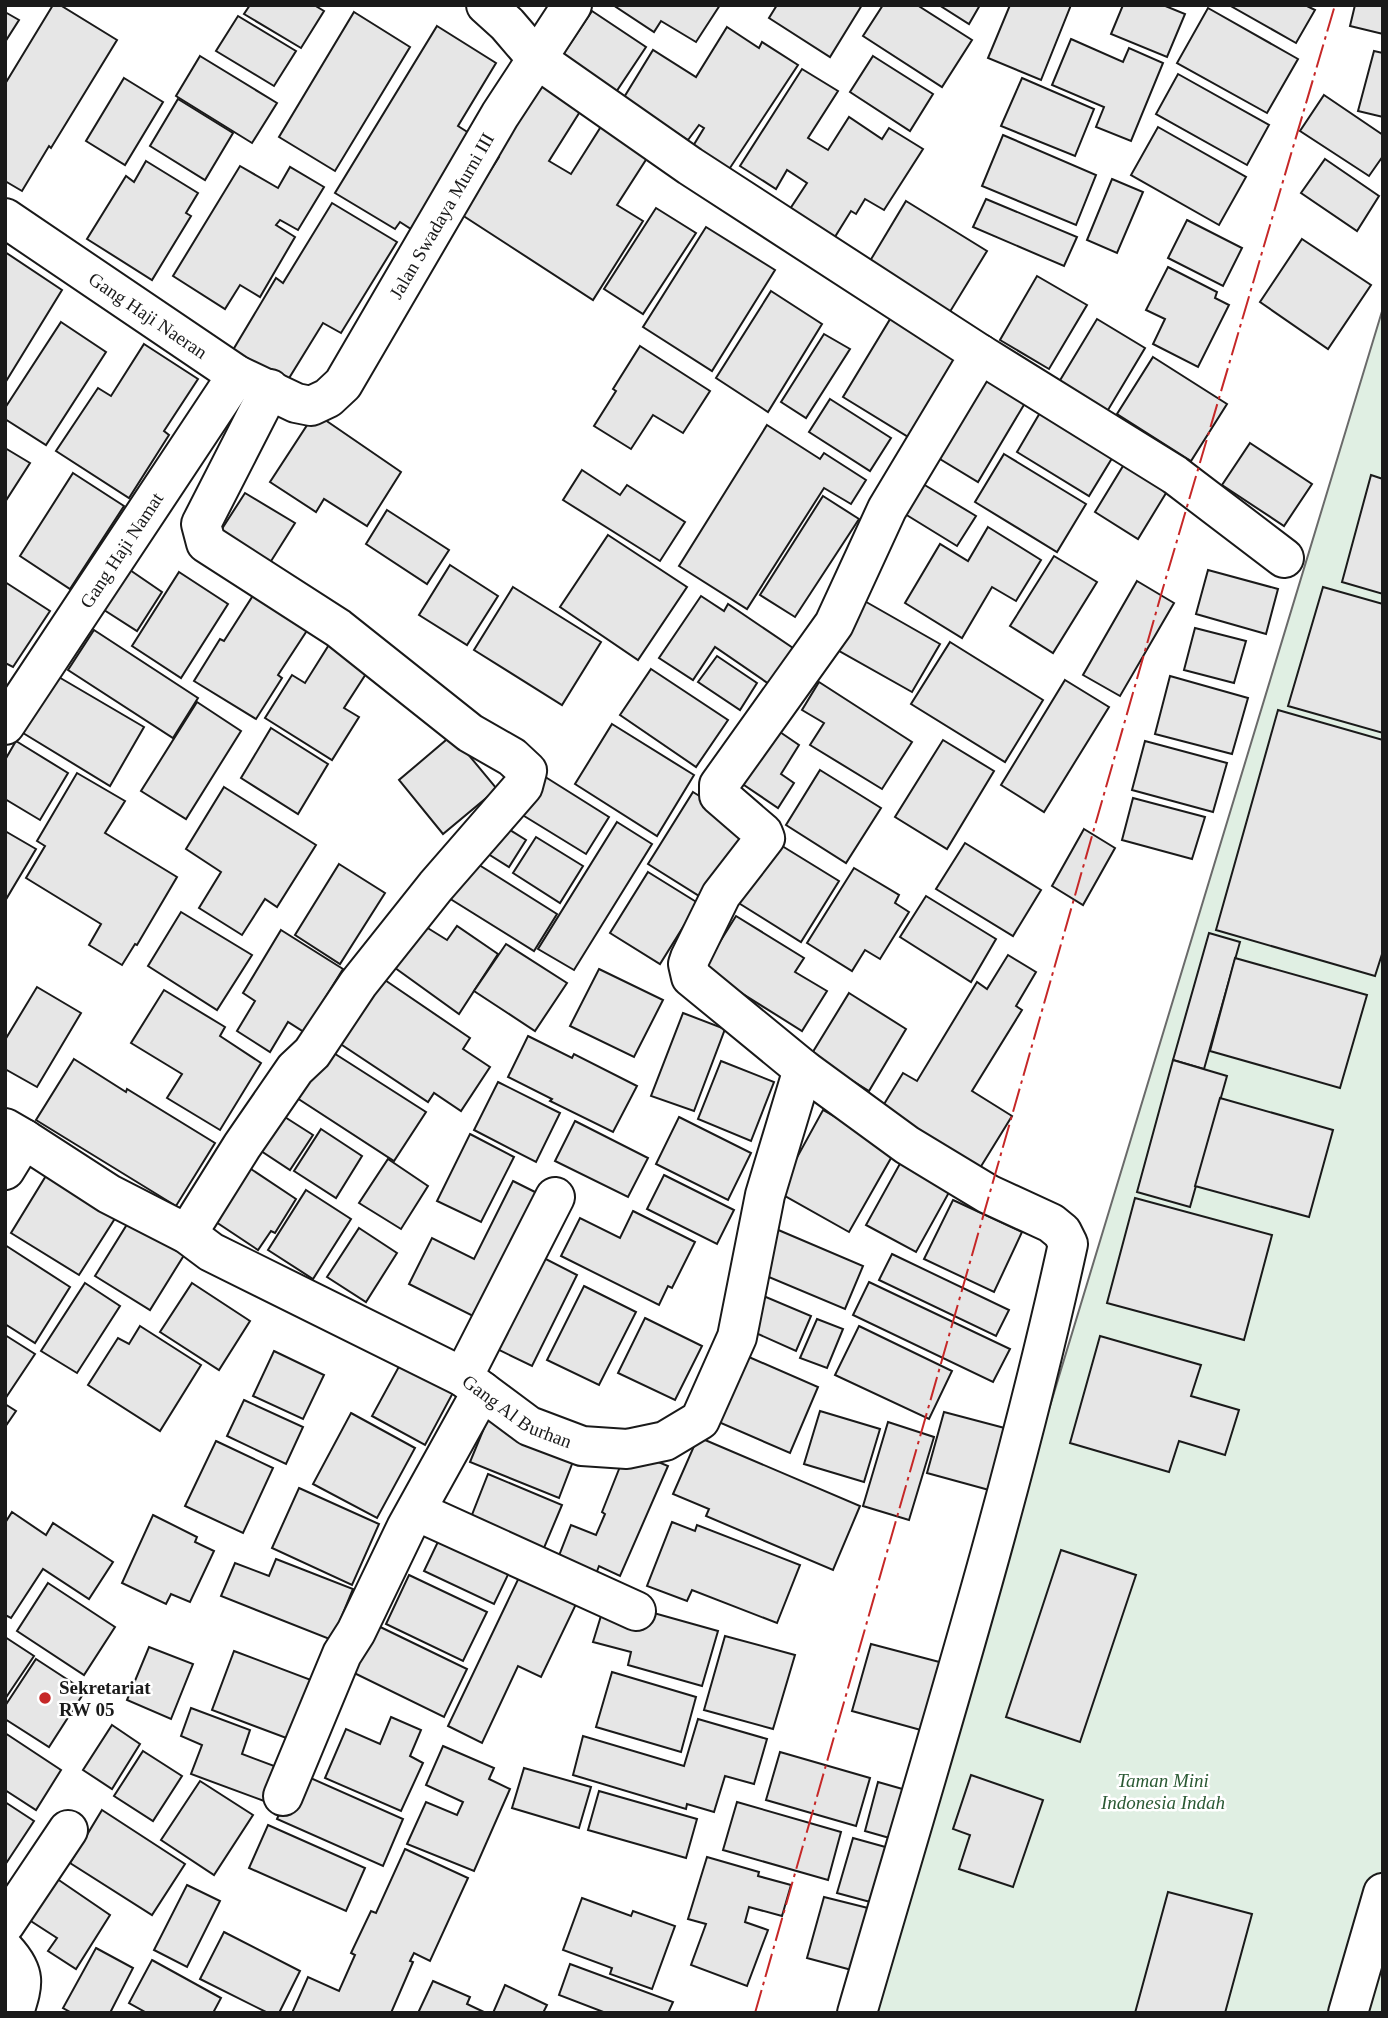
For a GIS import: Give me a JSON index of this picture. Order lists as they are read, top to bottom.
{
  "streets": {
    "street": [
      "Jalan Swadaya Murni III",
      "Gang Haji Naeran",
      "Gang Haji Namat",
      "Gang Al Burhan"
    ]
  },
  "crossings": [
    ["Jalan Swadaya Murni III", "Gang Haji Naeran"],
    ["Jalan Swadaya Murni III", "Gang Haji Namat"],
    ["Gang Haji Naeran", "Gang Haji Namat"]
  ],
  "parks": ["Taman Mini Indonesia Indah"],
  "places": ["Sekretariat RW 05"]
}
